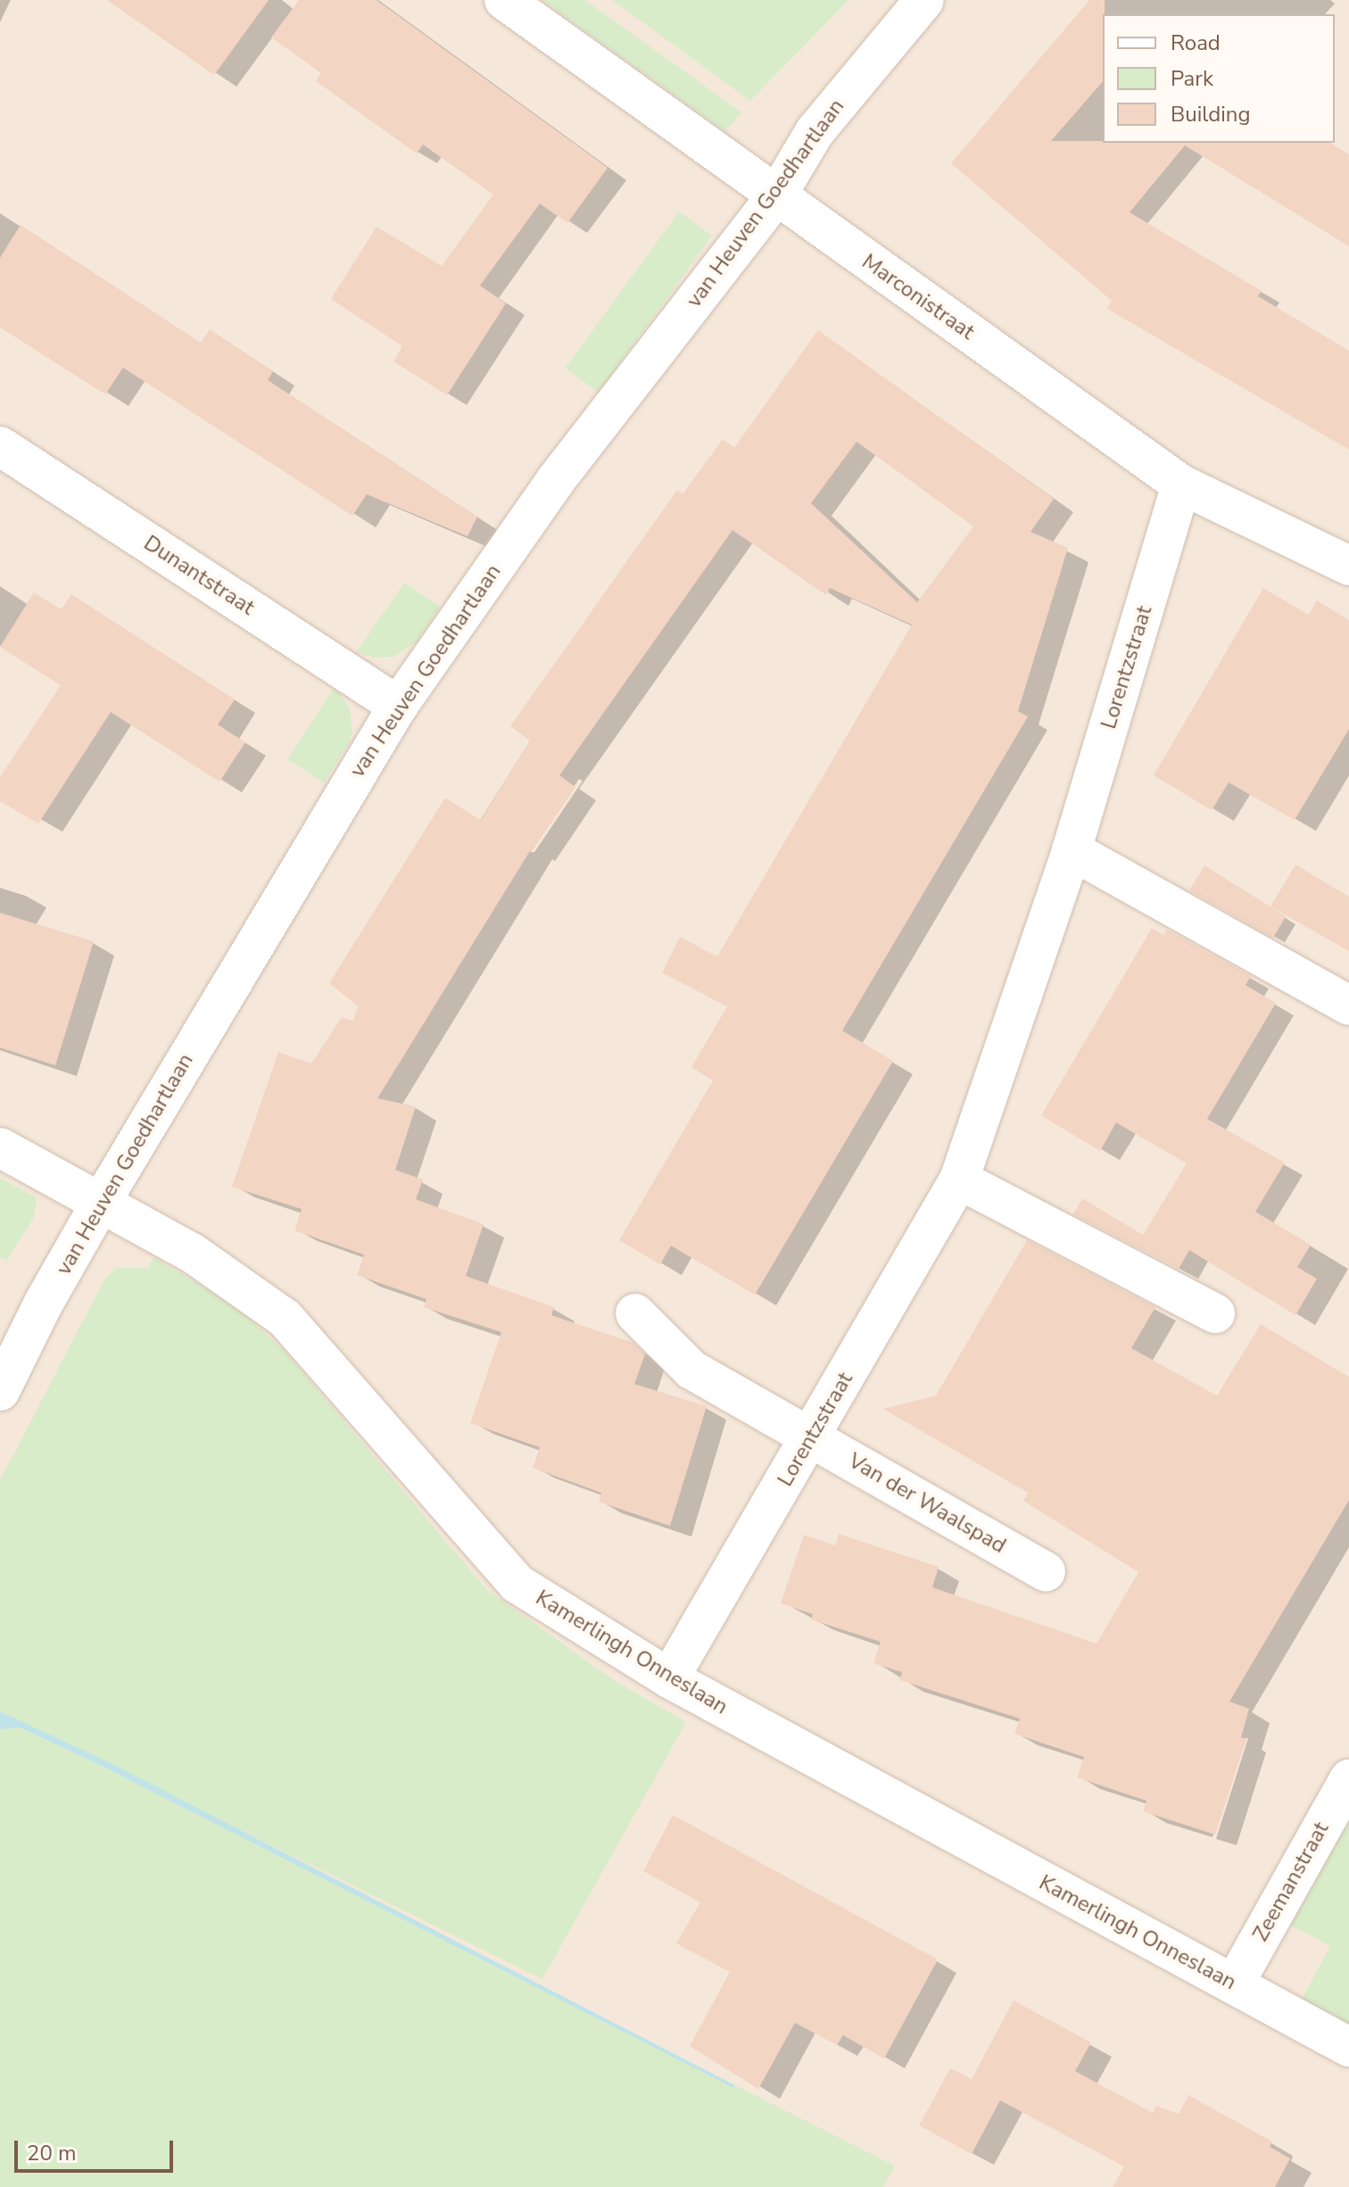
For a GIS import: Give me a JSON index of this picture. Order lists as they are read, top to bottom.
{
  "streets": {
    "street": [
      "van Heuven Goedhartlaan",
      "Marconistraat",
      "Dunantstraat",
      "Lorentzstraat",
      "Van der Waalspad",
      "Kamerlingh Onneslaan",
      "Zeemanstraat"
    ]
  },
  "crossings": [
    ["van Heuven Goedhartlaan", "Marconistraat"],
    ["van Heuven Goedhartlaan", "Dunantstraat"],
    ["van Heuven Goedhartlaan", "Kamerlingh Onneslaan"],
    ["Marconistraat", "Lorentzstraat"],
    ["Lorentzstraat", "Van der Waalspad"],
    ["Lorentzstraat", "Kamerlingh Onneslaan"],
    ["Kamerlingh Onneslaan", "Zeemanstraat"]
  ],
  "legend": ["Road", "Park", "Building"],
  "scale_bar": "20 m"
}
